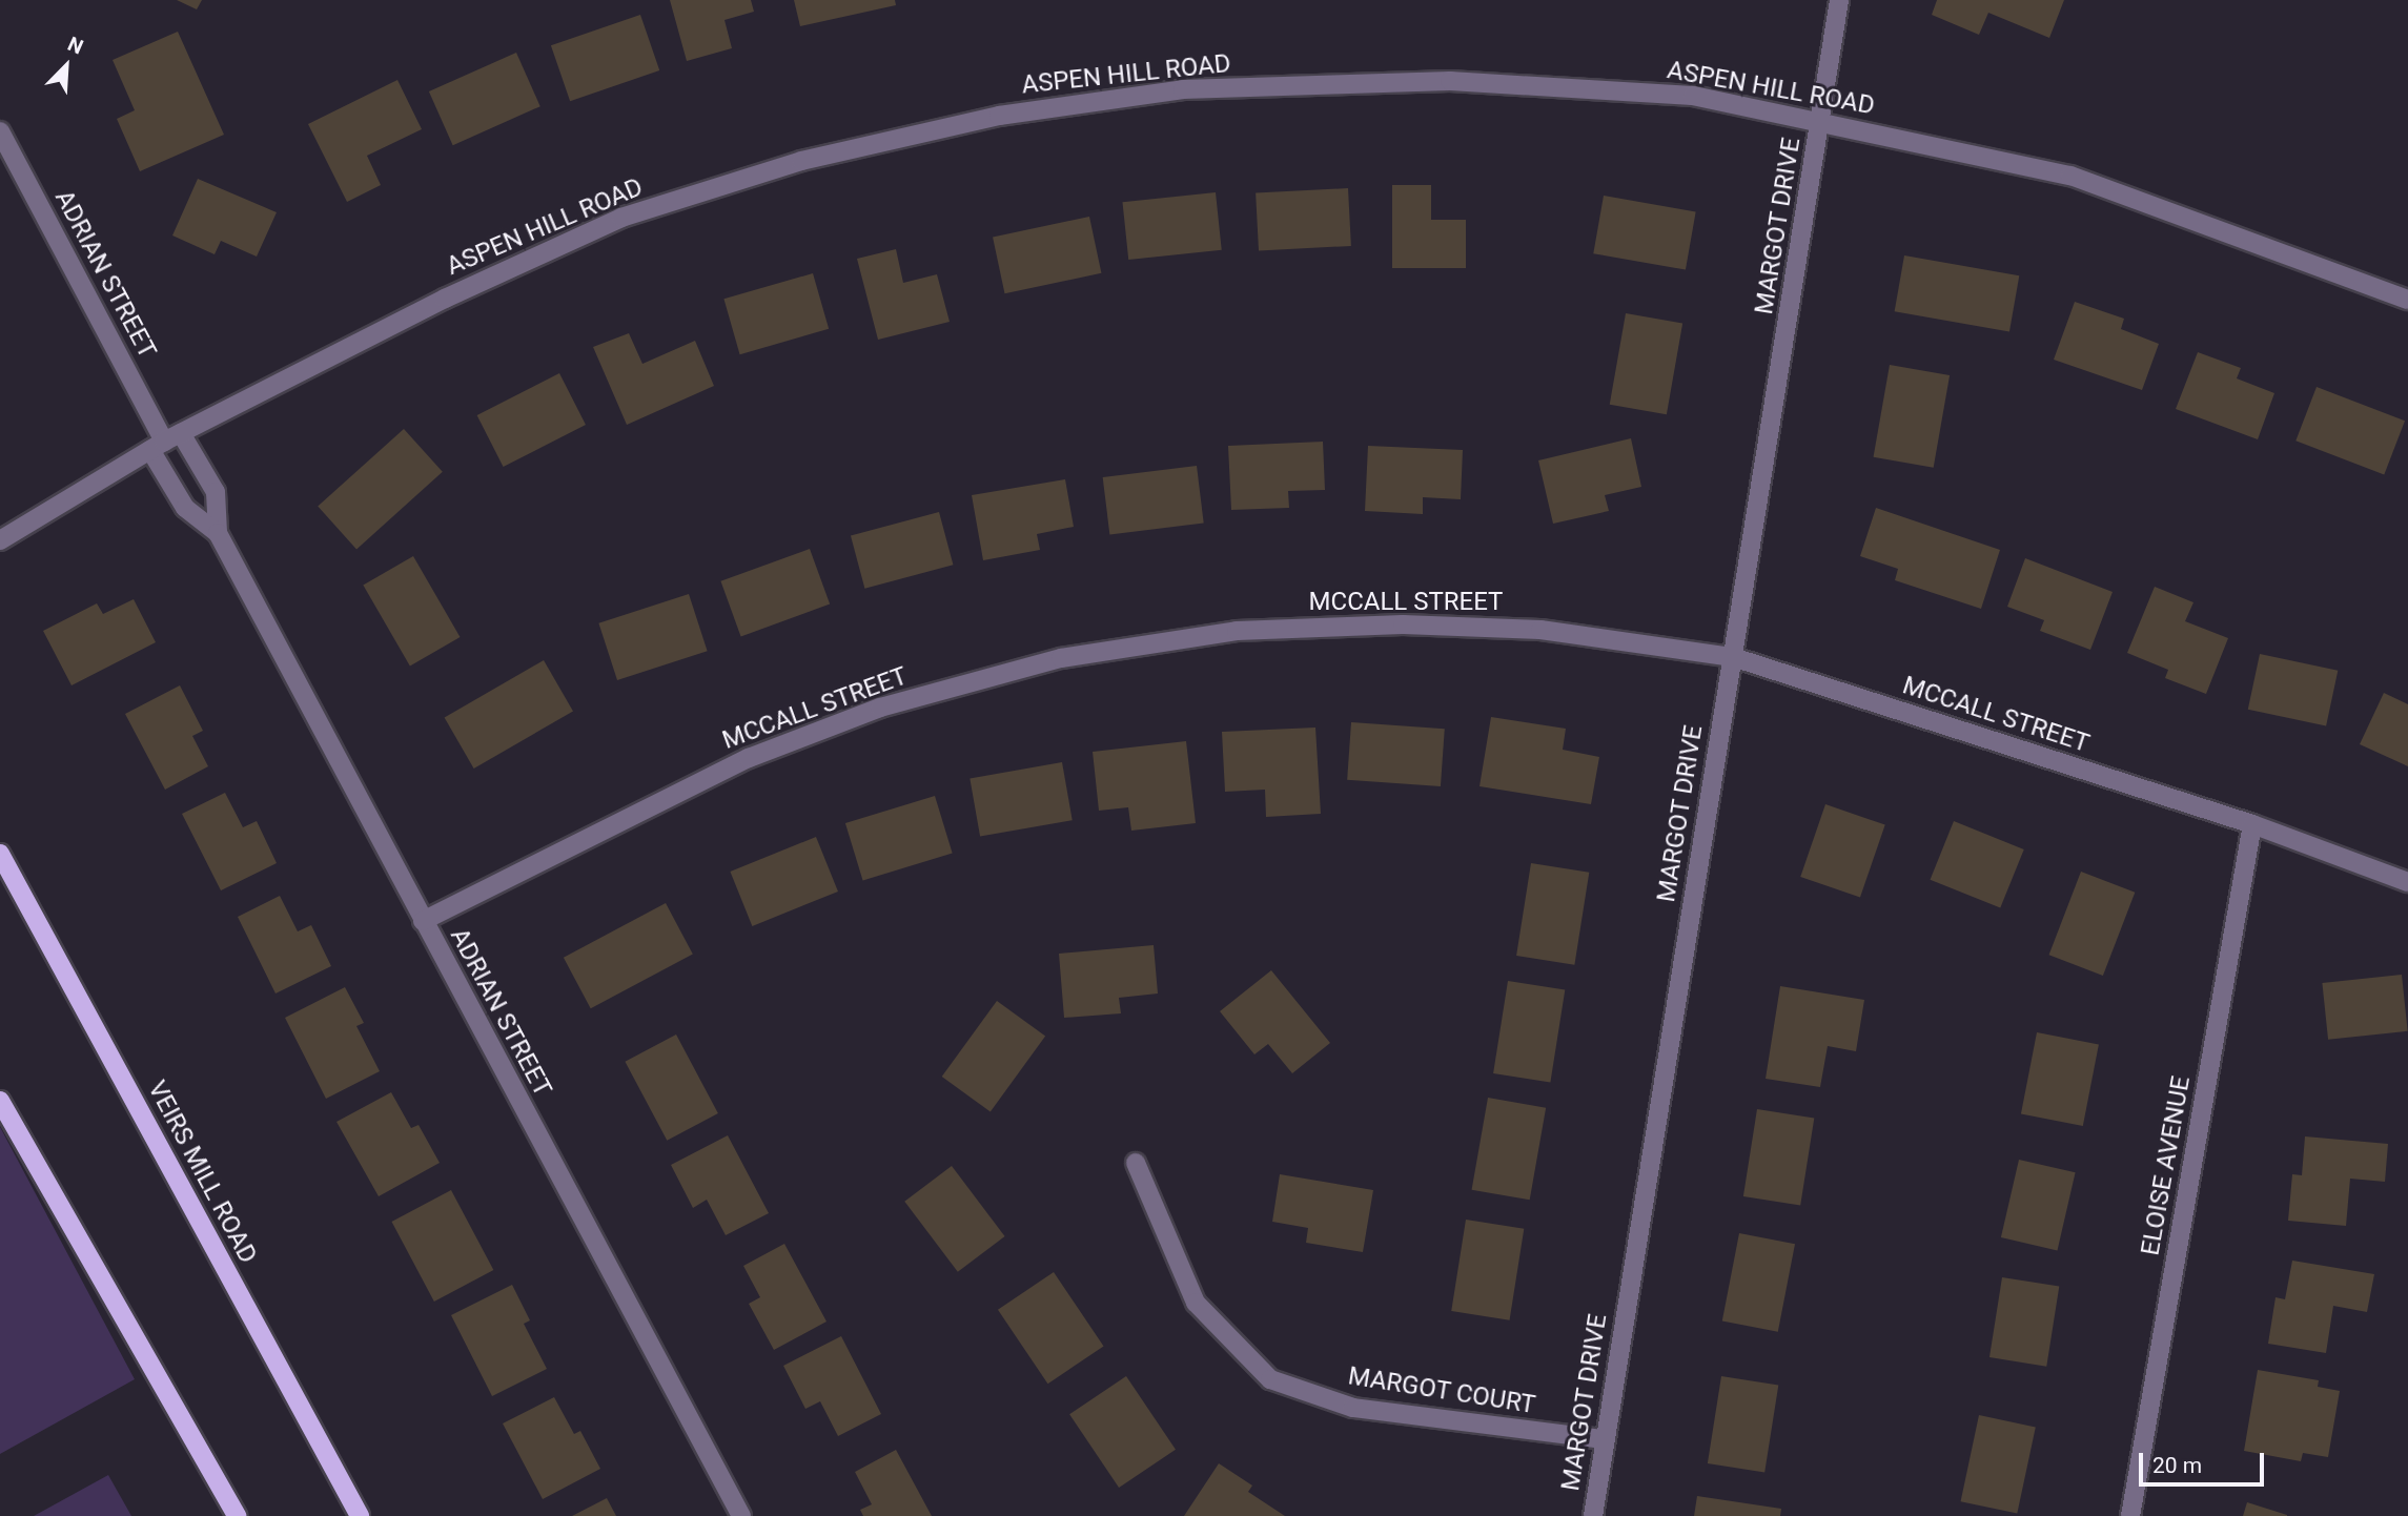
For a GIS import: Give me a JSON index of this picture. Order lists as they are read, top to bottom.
{
  "streets": {
    "main road": ["VEIRS MILL ROAD"],
    "street": [
      "ASPEN HILL ROAD",
      "MARGOT DRIVE",
      "ADRIAN STREET",
      "MCCALL STREET",
      "ELOISE AVENUE",
      "MARGOT COURT"
    ]
  },
  "crossings": [
    ["ASPEN HILL ROAD", "MARGOT DRIVE"],
    ["ASPEN HILL ROAD", "ADRIAN STREET"],
    ["MARGOT DRIVE", "MCCALL STREET"],
    ["MARGOT DRIVE", "MARGOT COURT"],
    ["ADRIAN STREET", "MCCALL STREET"],
    ["MCCALL STREET", "ELOISE AVENUE"]
  ],
  "scale_bar": "20 m",
  "north": "top right"
}
